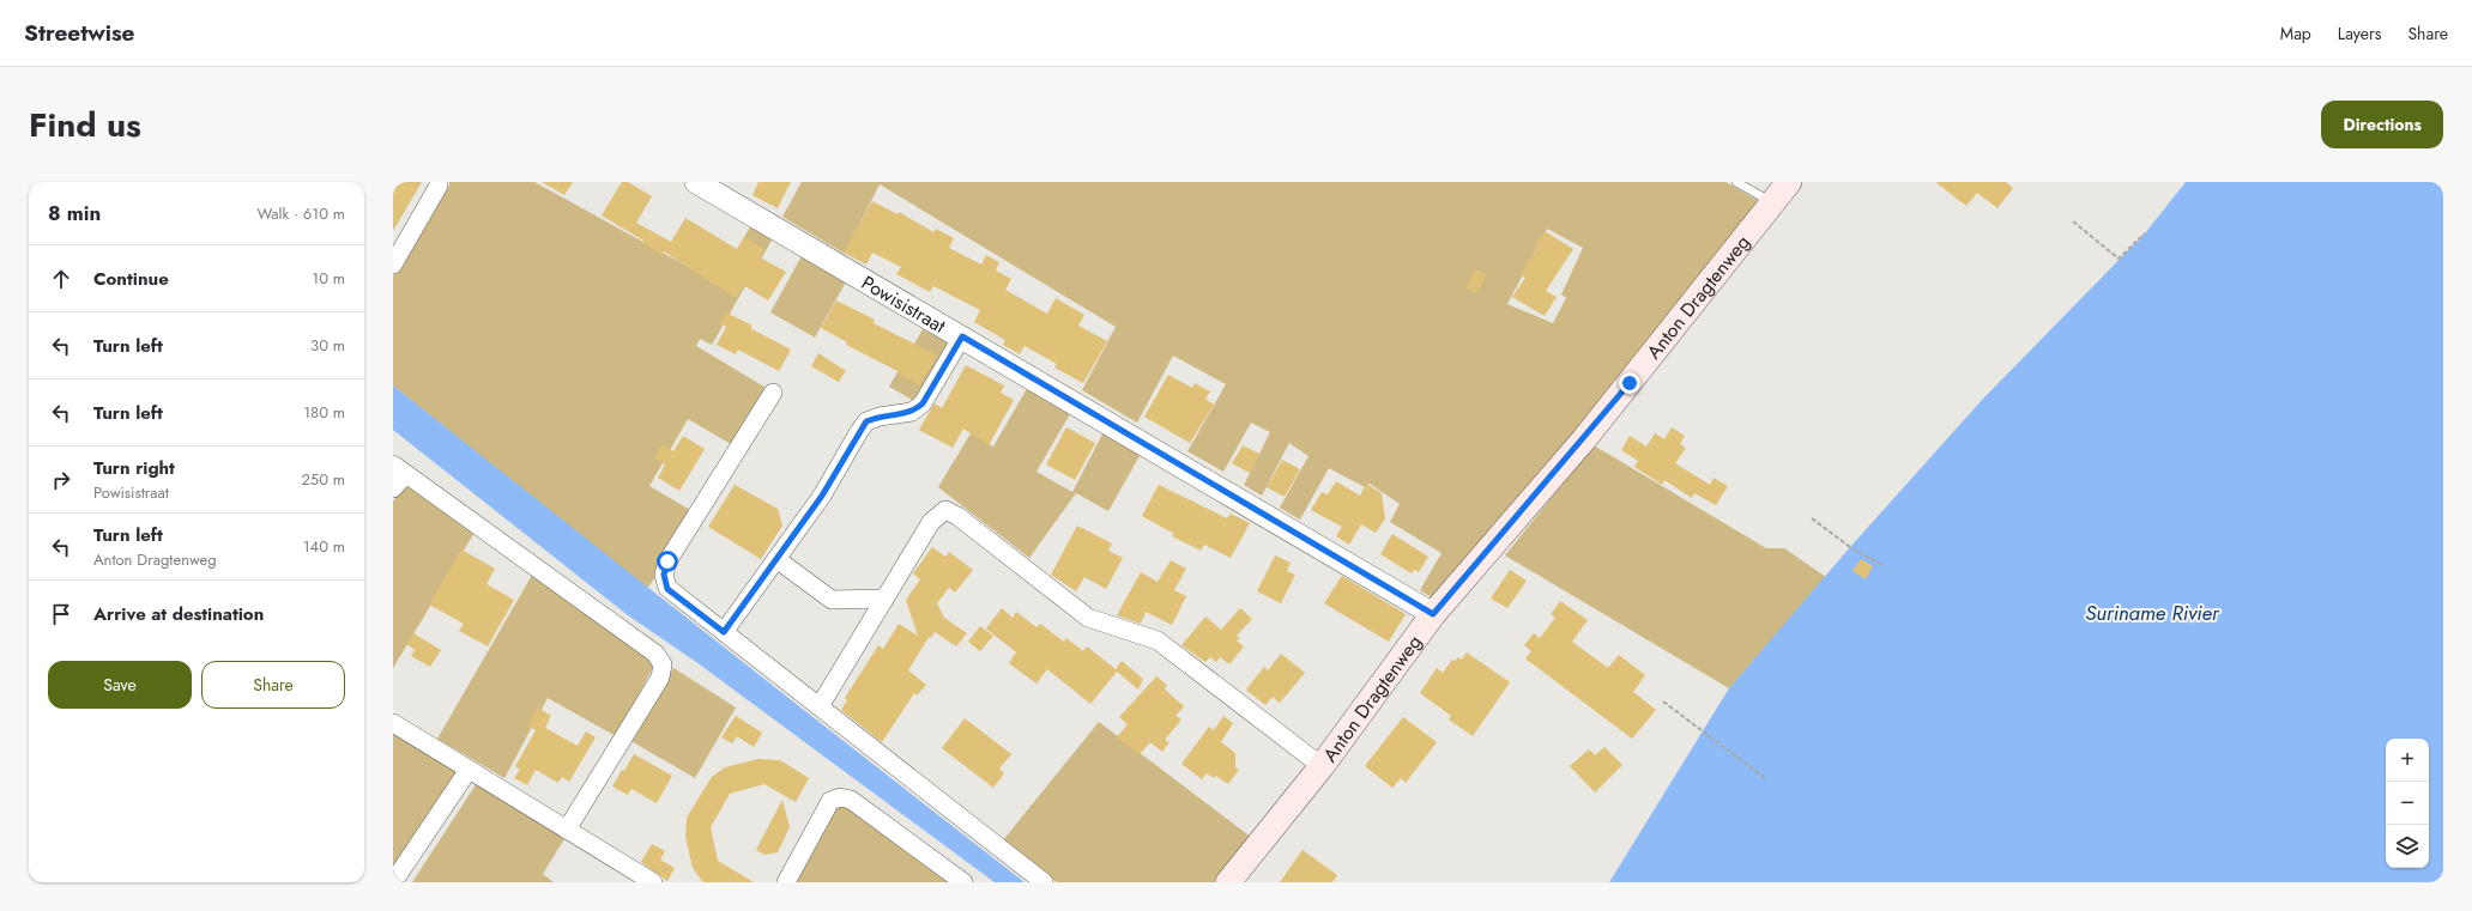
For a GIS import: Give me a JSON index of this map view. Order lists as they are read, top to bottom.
{
  "streets": {
    "main road": ["Anton Dragtenweg"],
    "street": ["Powisistraat"]
  },
  "crossings": [
    ["Anton Dragtenweg", "Powisistraat"]
  ],
  "water": ["Suriname Rivier"],
  "page": {
    "header": "Streetwise",
    "nav": ["Map", "Layers", "Share"],
    "title": "Find us",
    "buttons": [
      "Directions",
      ["Save", "Share"]
    ],
    "heading": ["8 min", "Walk · 610 m"],
    "list": [
      ["Continue", "10 m"],
      ["Turn left", "30 m"],
      ["Turn left", "180 m"],
      ["Turn right", "Powisistraat", "250 m"],
      ["Turn left", "Anton Dragtenweg", "140 m"],
      "Arrive at destination"
    ],
    "map_buttons": ["+", "−"]
  }
}
